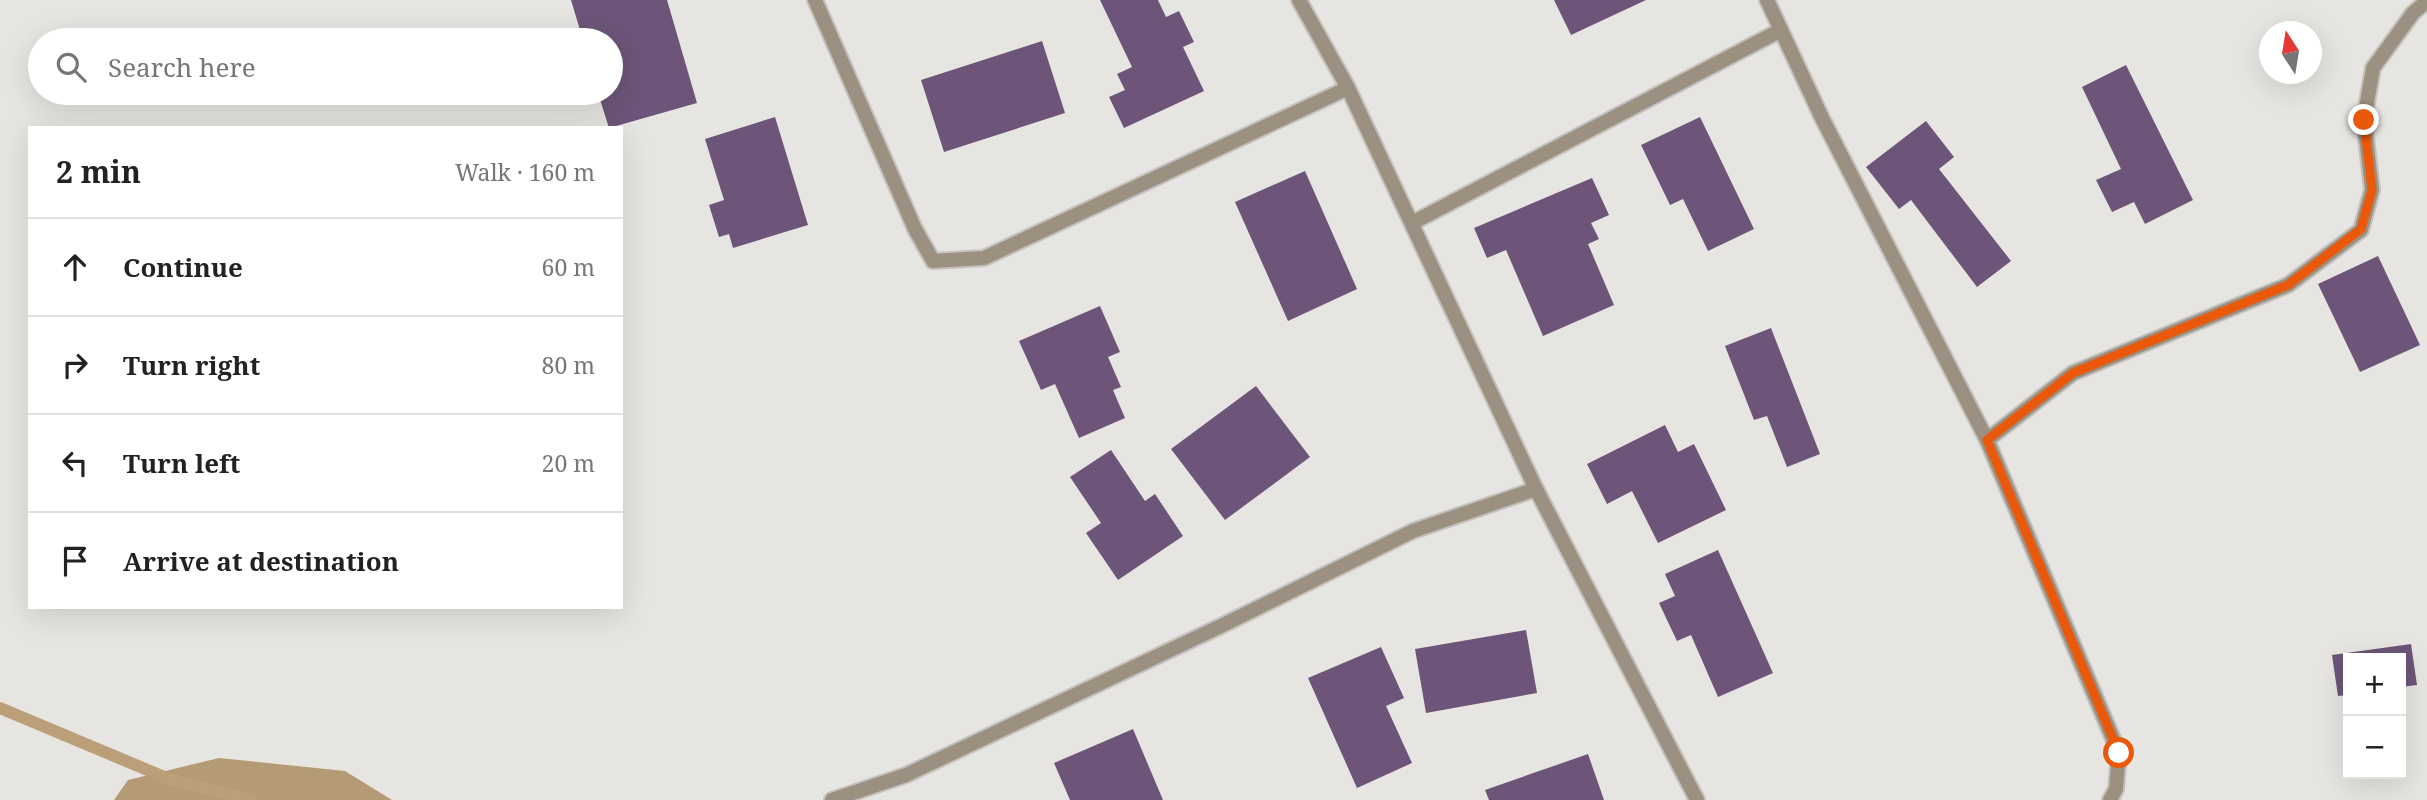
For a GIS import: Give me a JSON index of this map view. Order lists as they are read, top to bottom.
{
  "north": "top",
  "page": {
    "search": "Search here",
    "heading": ["2 min", "Walk · 160 m"],
    "list": [
      ["Continue", "60 m"],
      ["Turn right", "80 m"],
      ["Turn left", "20 m"],
      "Arrive at destination"
    ],
    "map_buttons": ["+", "−"]
  }
}
